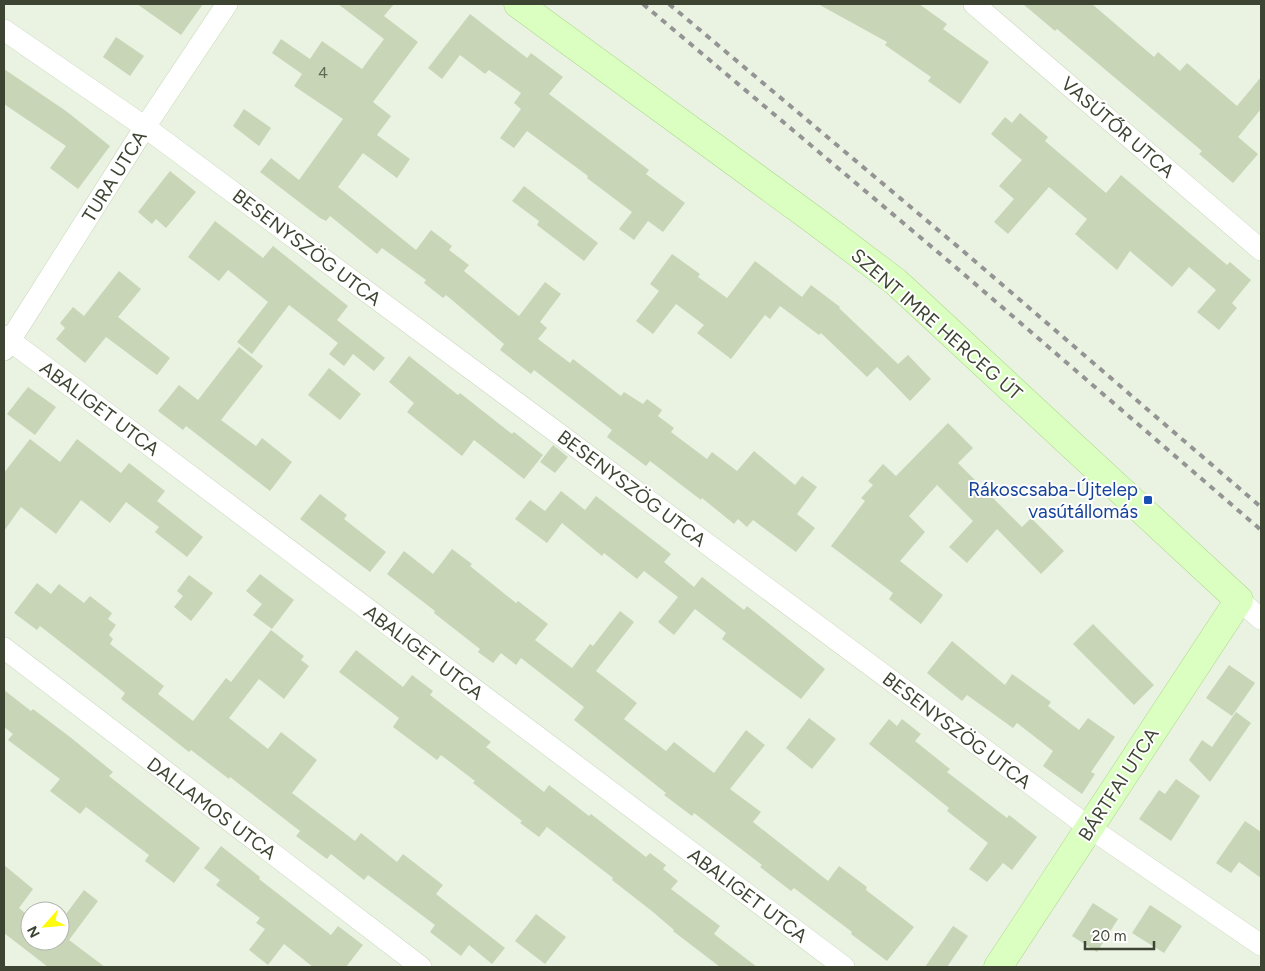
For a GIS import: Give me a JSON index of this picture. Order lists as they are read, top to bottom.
{
  "streets": {
    "street": [
      "VASÚTŐR UTCA",
      "TURA UTCA",
      "BESENYSZÖG UTCA",
      "SZENT IMRE HERCEG ÚT",
      "ABALIGET UTCA",
      "BÁRTFAI UTCA",
      "DALLAMOS UTCA"
    ]
  },
  "crossings": [
    ["TURA UTCA", "BESENYSZÖG UTCA"],
    ["TURA UTCA", "ABALIGET UTCA"],
    ["BESENYSZÖG UTCA", "BÁRTFAI UTCA"],
    ["SZENT IMRE HERCEG ÚT", "BÁRTFAI UTCA"]
  ],
  "places": {
    "transit": ["Rákoscsaba-Újtelep vasútállomás"]
  },
  "house_numbers": ["4"],
  "scale_bar": "20 m",
  "north": "bottom left"
}
